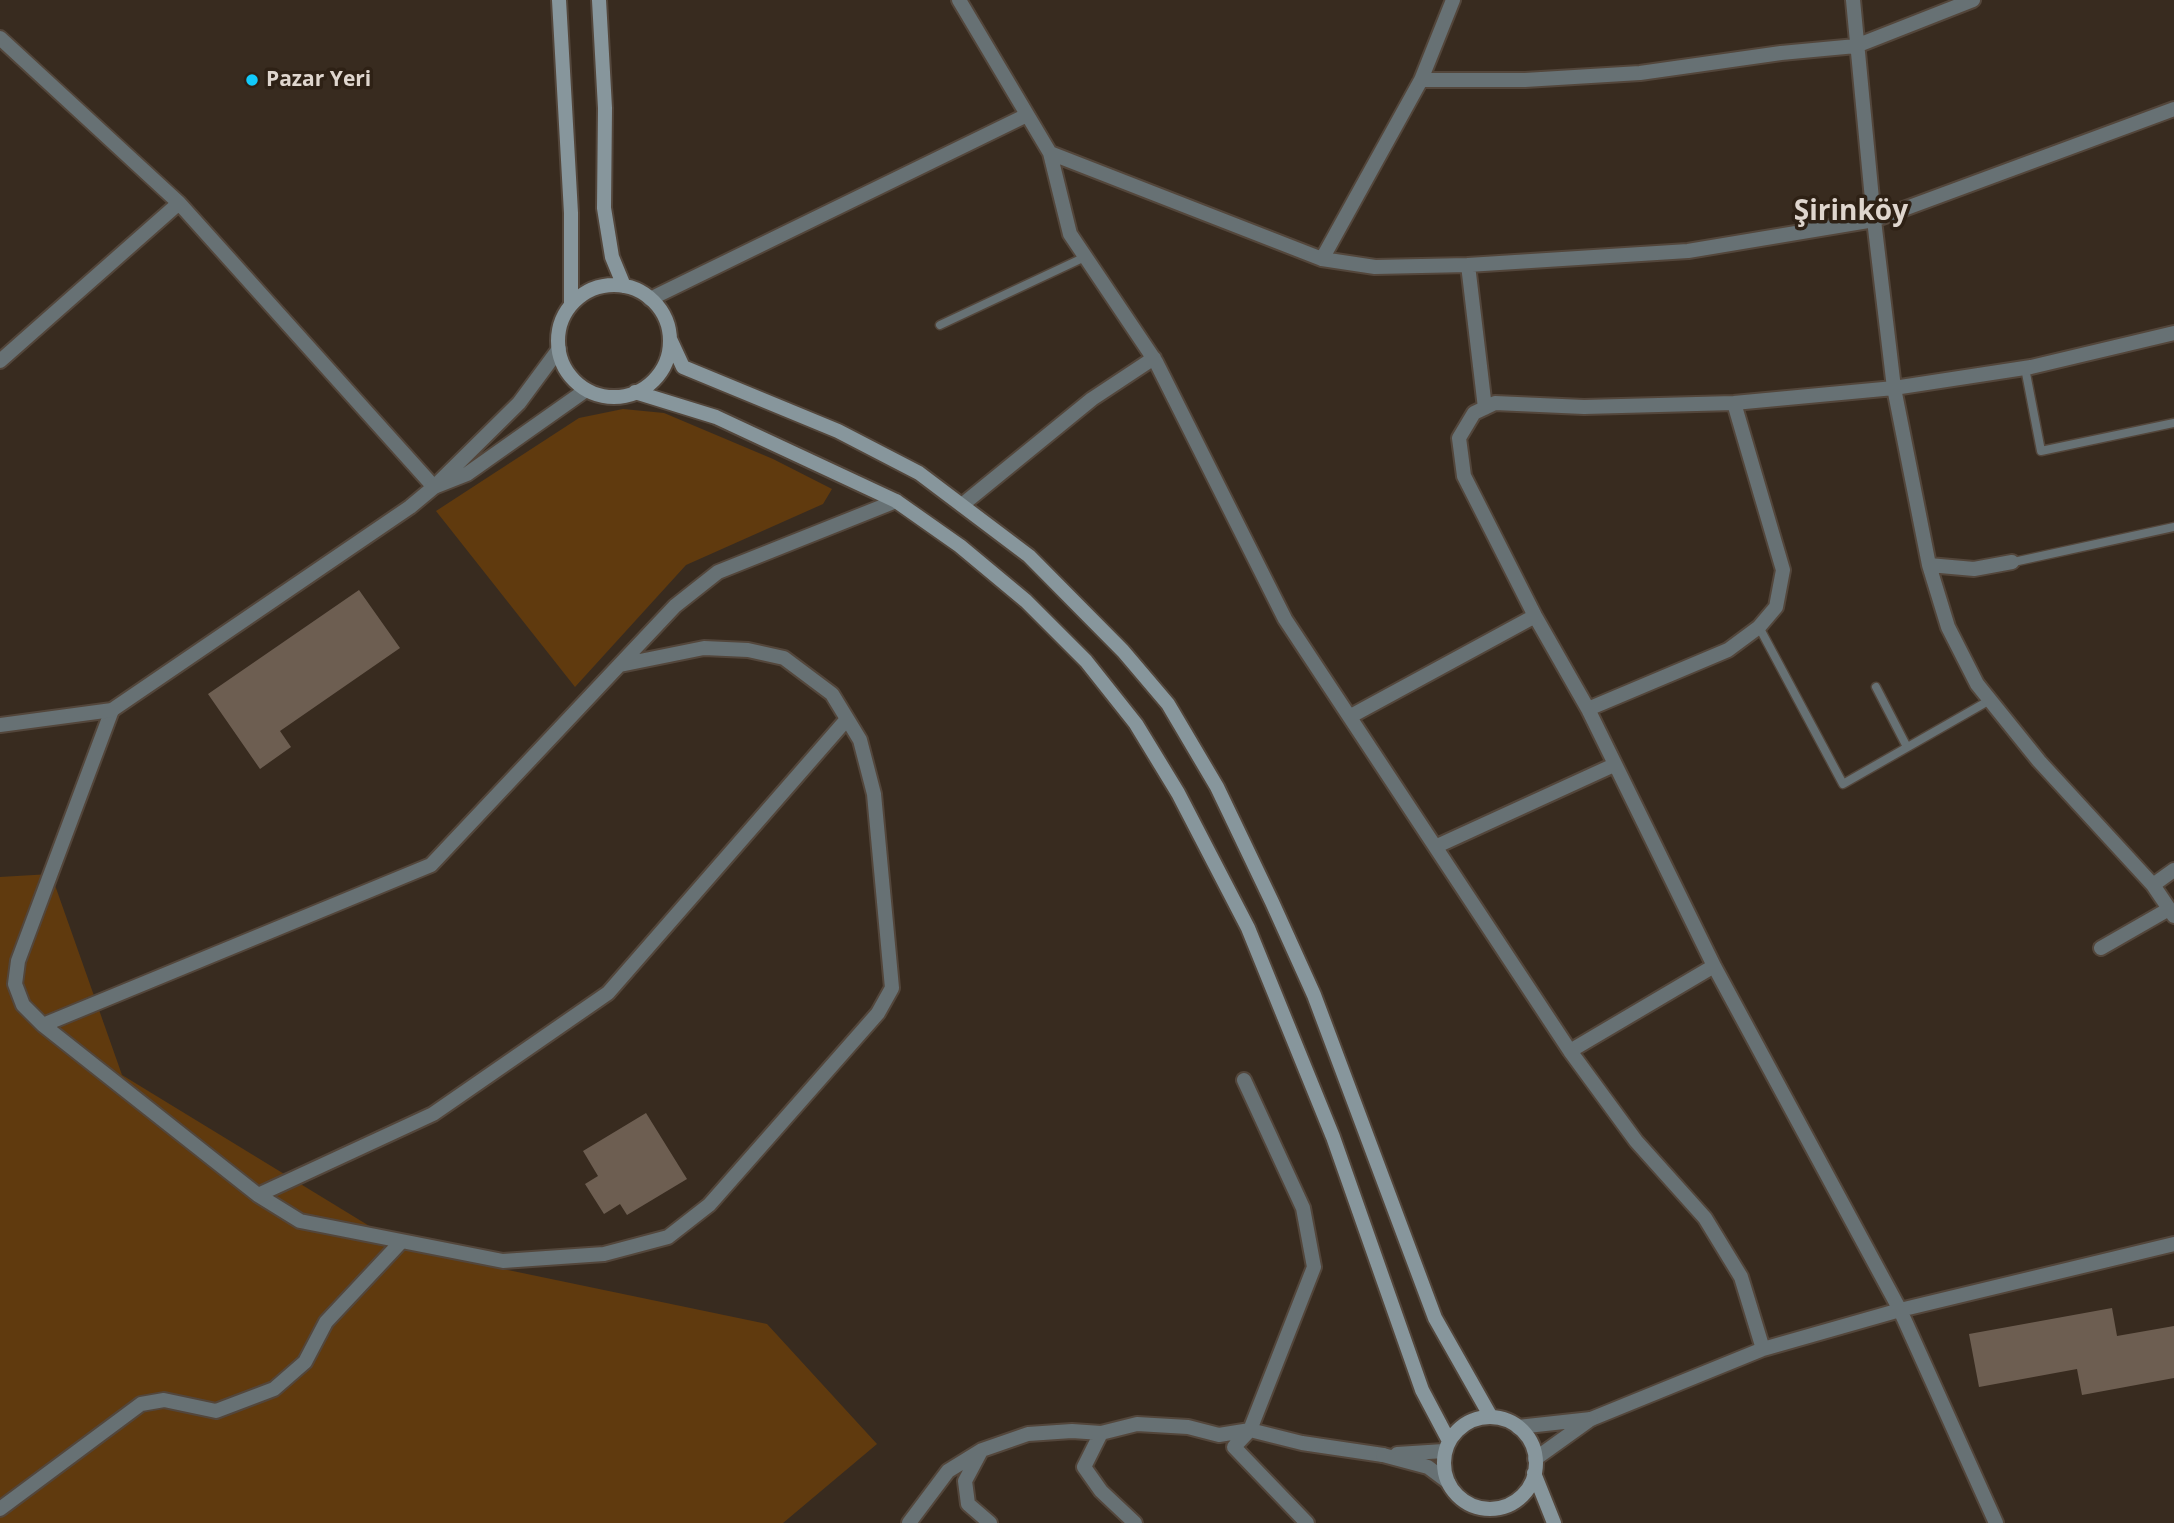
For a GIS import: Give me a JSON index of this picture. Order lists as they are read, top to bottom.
{
  "districts": ["Şirinköy"],
  "places": ["Pazar Yeri"]
}
